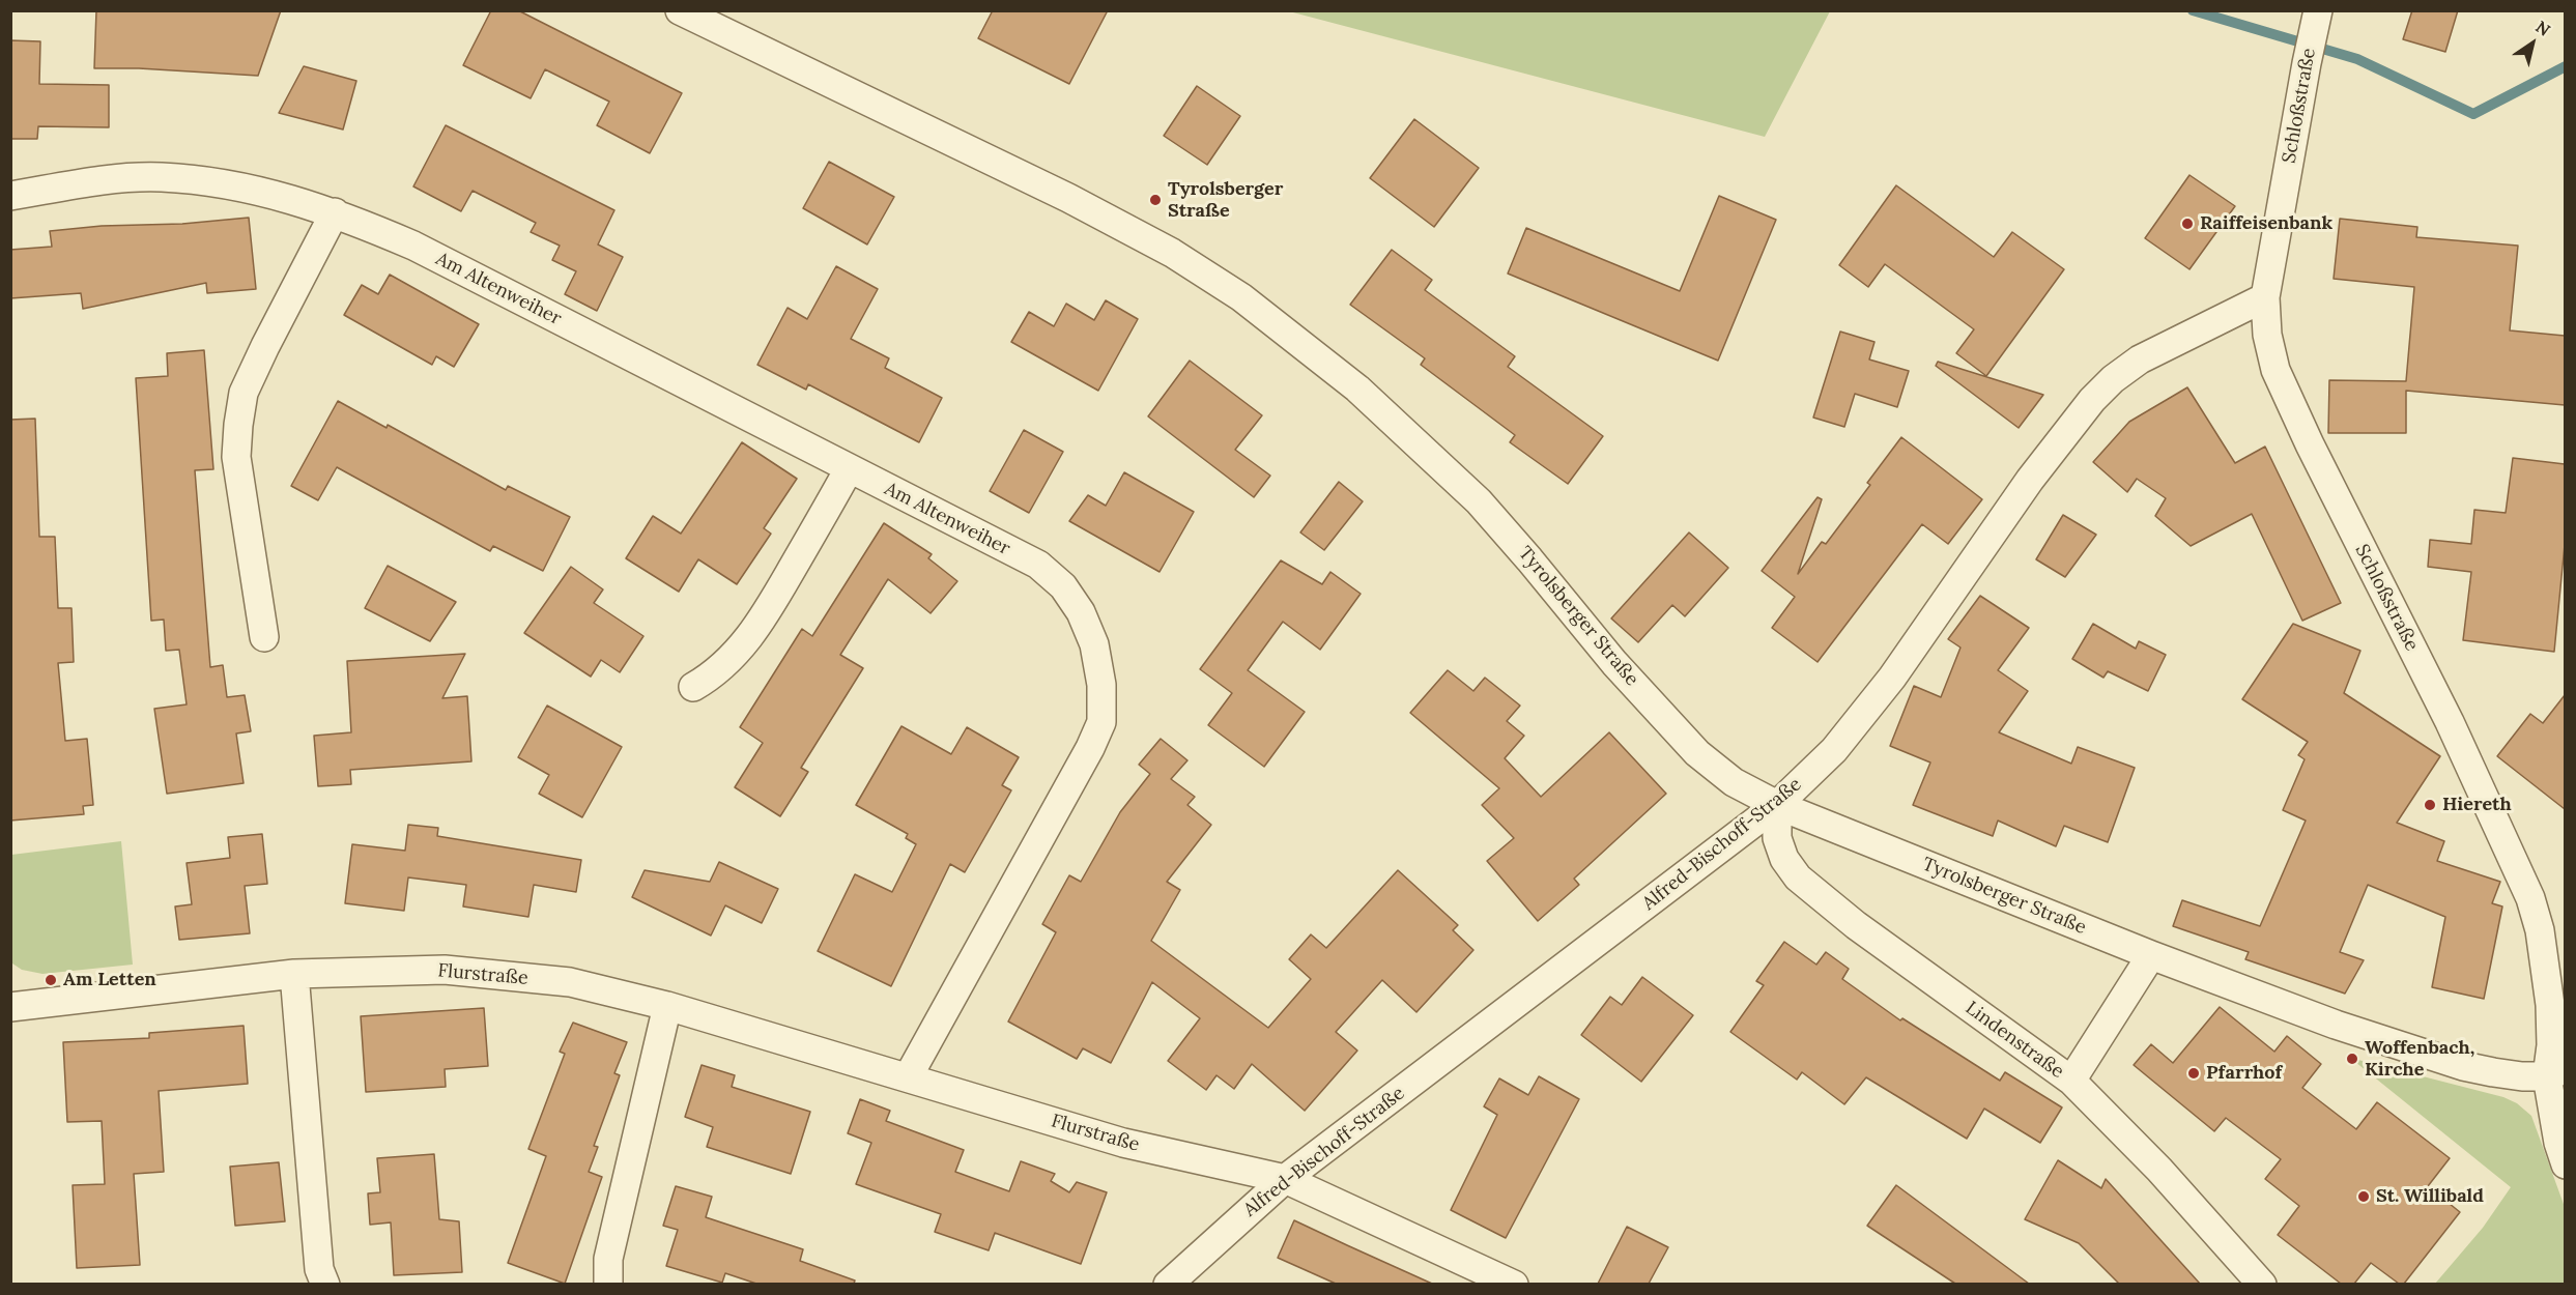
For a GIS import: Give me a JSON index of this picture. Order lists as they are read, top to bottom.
{
  "streets": {
    "street": [
      "Schloßstraße",
      "Am Altenweiher",
      "Tyrolsberger Straße",
      "Alfred-Bischoff-Straße",
      "Flurstraße",
      "Lindenstraße"
    ]
  },
  "crossings": [
    ["Schloßstraße", "Tyrolsberger Straße"],
    ["Schloßstraße", "Alfred-Bischoff-Straße"],
    ["Am Altenweiher", "Flurstraße"],
    ["Tyrolsberger Straße", "Alfred-Bischoff-Straße"],
    ["Tyrolsberger Straße", "Lindenstraße"],
    ["Alfred-Bischoff-Straße", "Flurstraße"],
    ["Alfred-Bischoff-Straße", "Lindenstraße"]
  ],
  "places": [
    "Tyrolsberger Straße",
    "Raiffeisenbank",
    "Hiereth",
    "Am Letten",
    "Woffenbach, Kirche",
    "Pfarrhof",
    "St. Willibald"
  ],
  "north": "top right"
}
